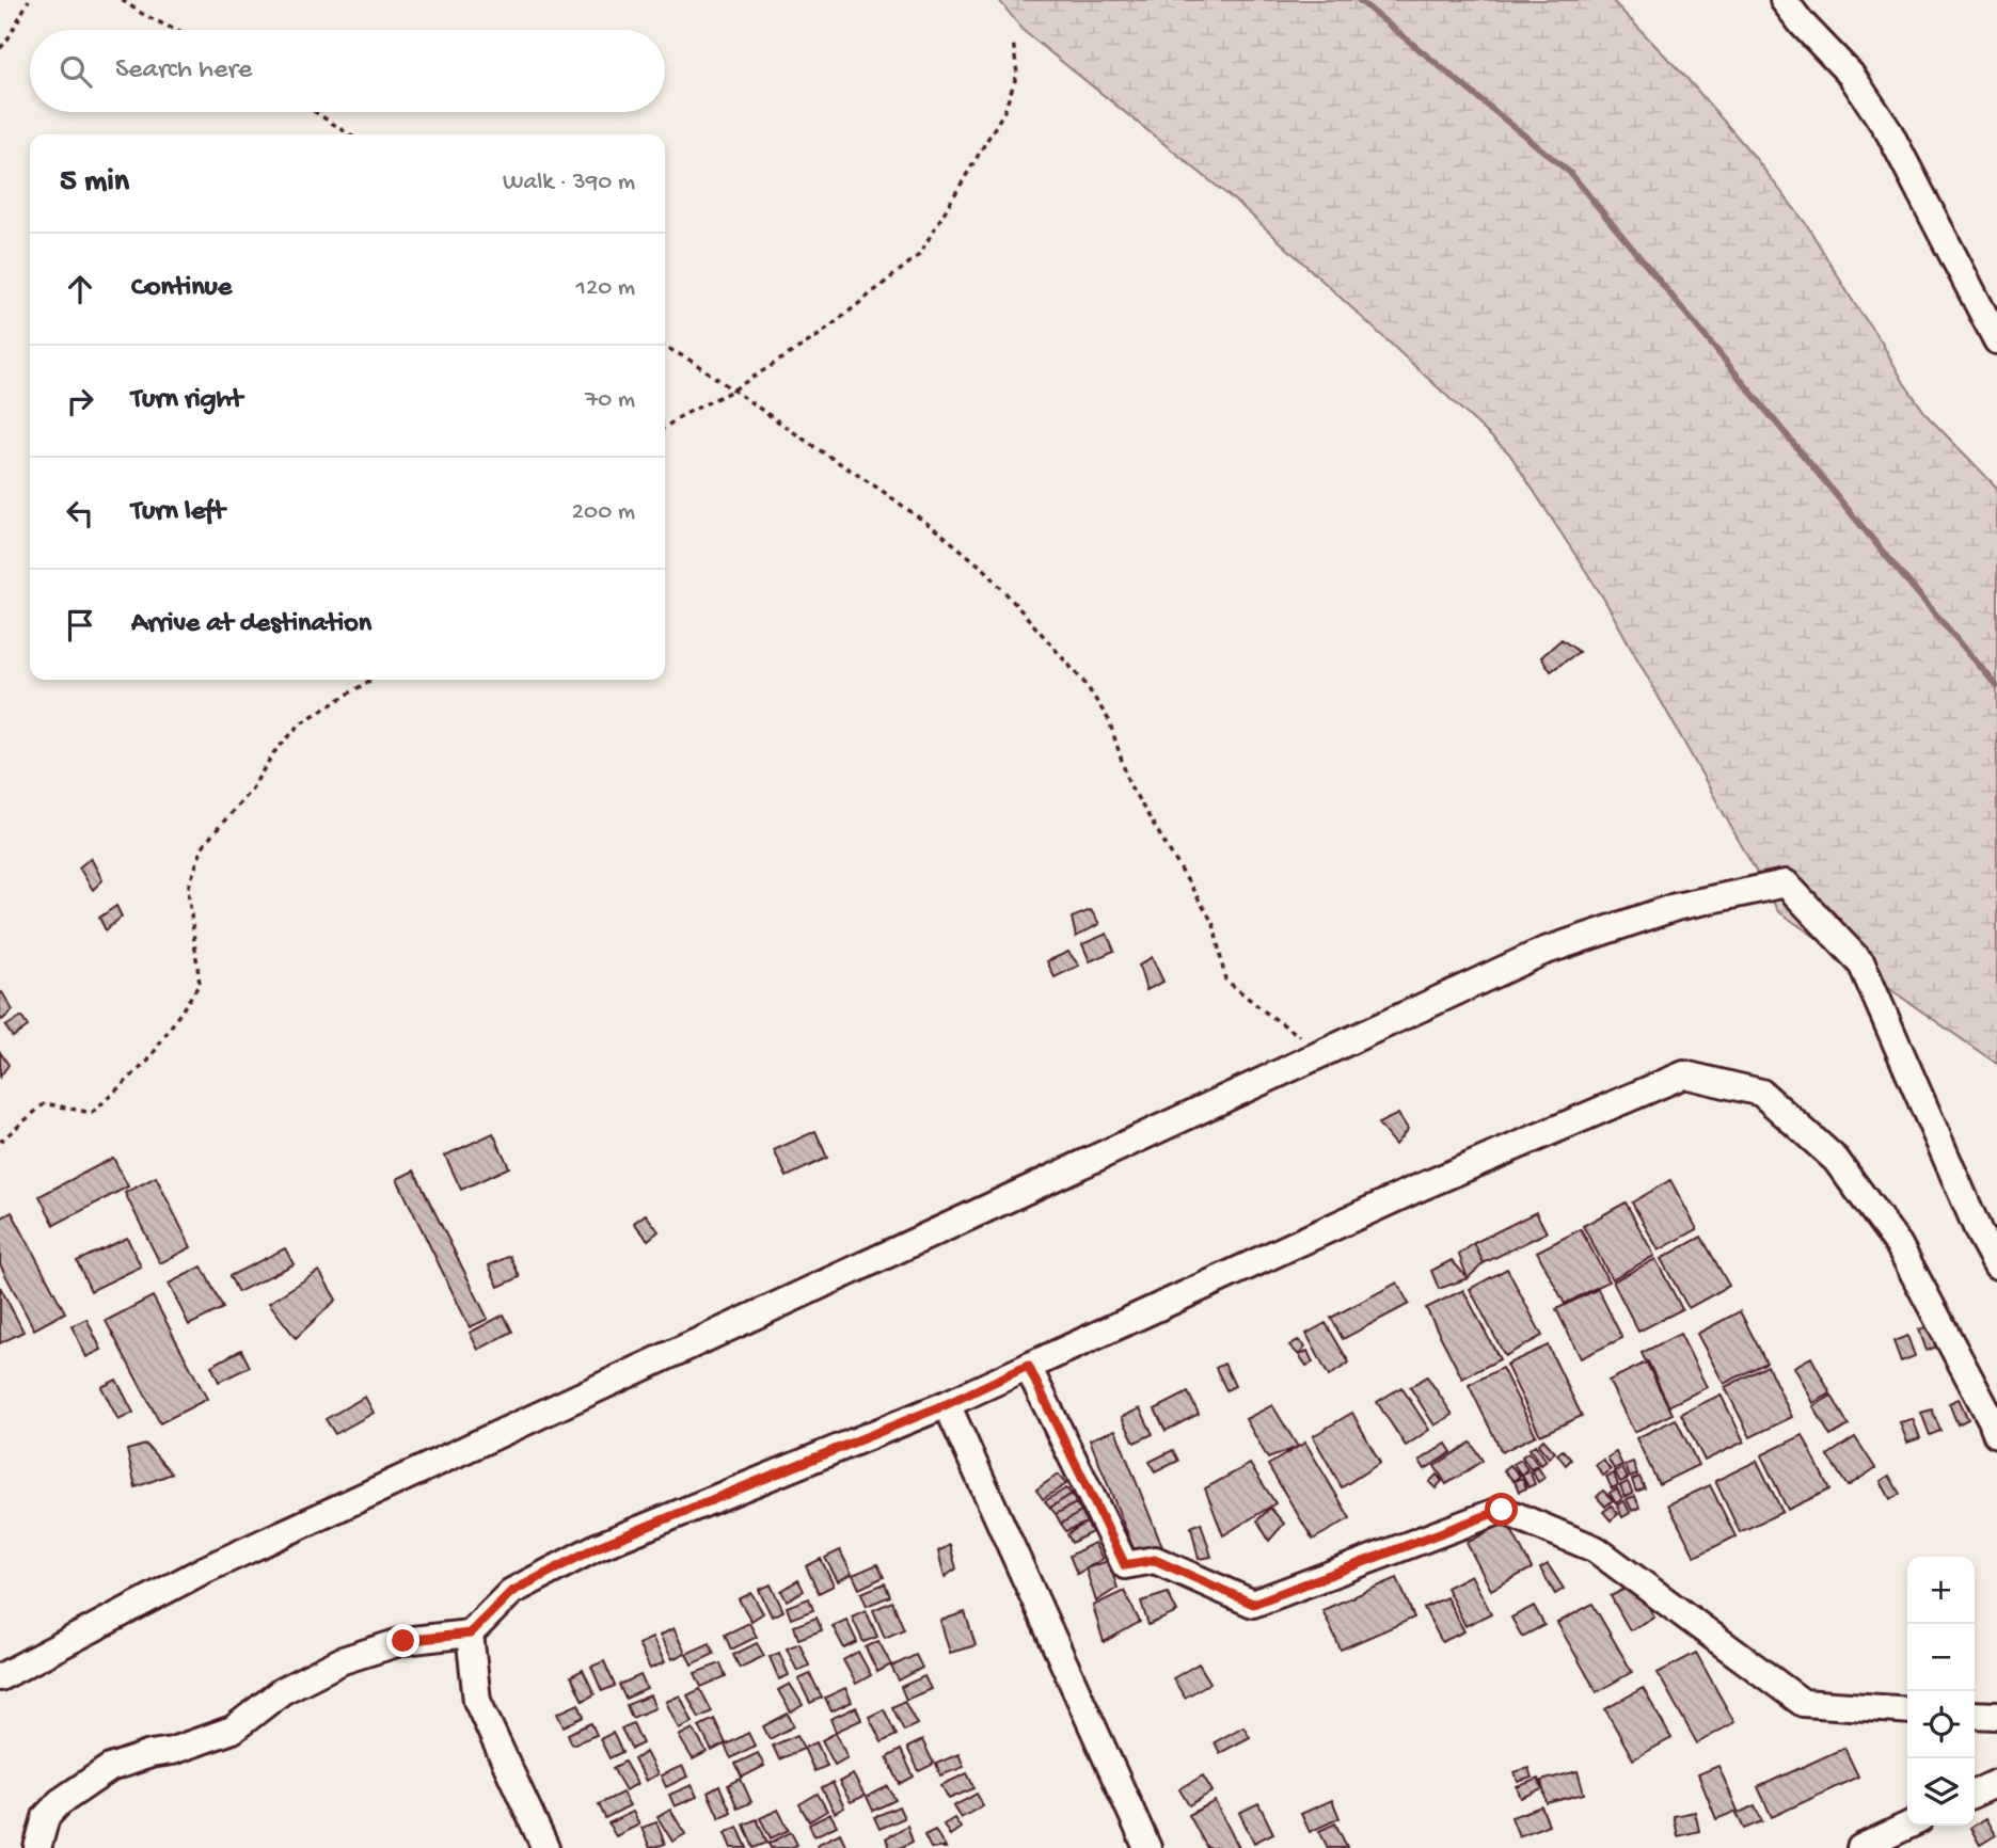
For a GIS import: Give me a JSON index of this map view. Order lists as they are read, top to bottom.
{
  "page": {
    "search": "Search here",
    "heading": ["5 min", "Walk · 390 m"],
    "list": [
      ["Continue", "120 m"],
      ["Turn right", "70 m"],
      ["Turn left", "200 m"],
      "Arrive at destination"
    ],
    "map_buttons": ["+", "−"]
  }
}
